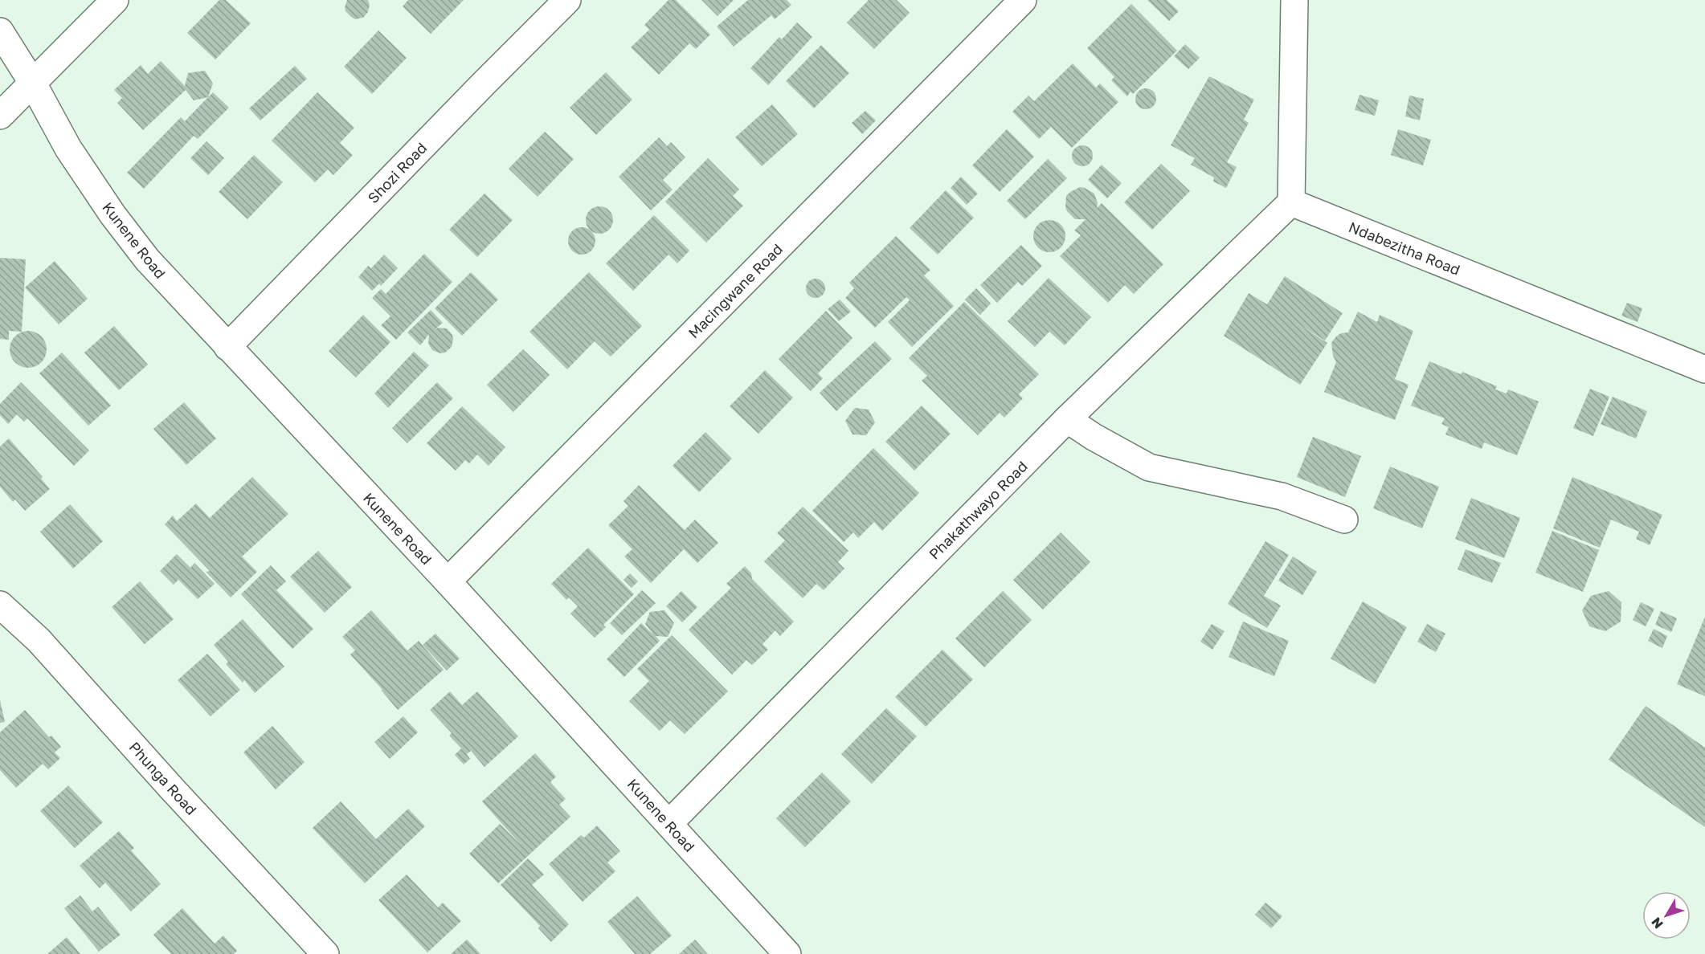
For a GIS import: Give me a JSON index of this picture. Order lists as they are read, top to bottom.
{
  "streets": {
    "street": [
      "Shozi Road",
      "Kunene Road",
      "Ndabezitha Road",
      "Macingwane Road",
      "Phakathwayo Road",
      "Phunga Road"
    ]
  },
  "crossings": [
    ["Shozi Road", "Kunene Road"],
    ["Kunene Road", "Macingwane Road"],
    ["Kunene Road", "Phakathwayo Road"],
    ["Ndabezitha Road", "Phakathwayo Road"]
  ],
  "north": "bottom left"
}
